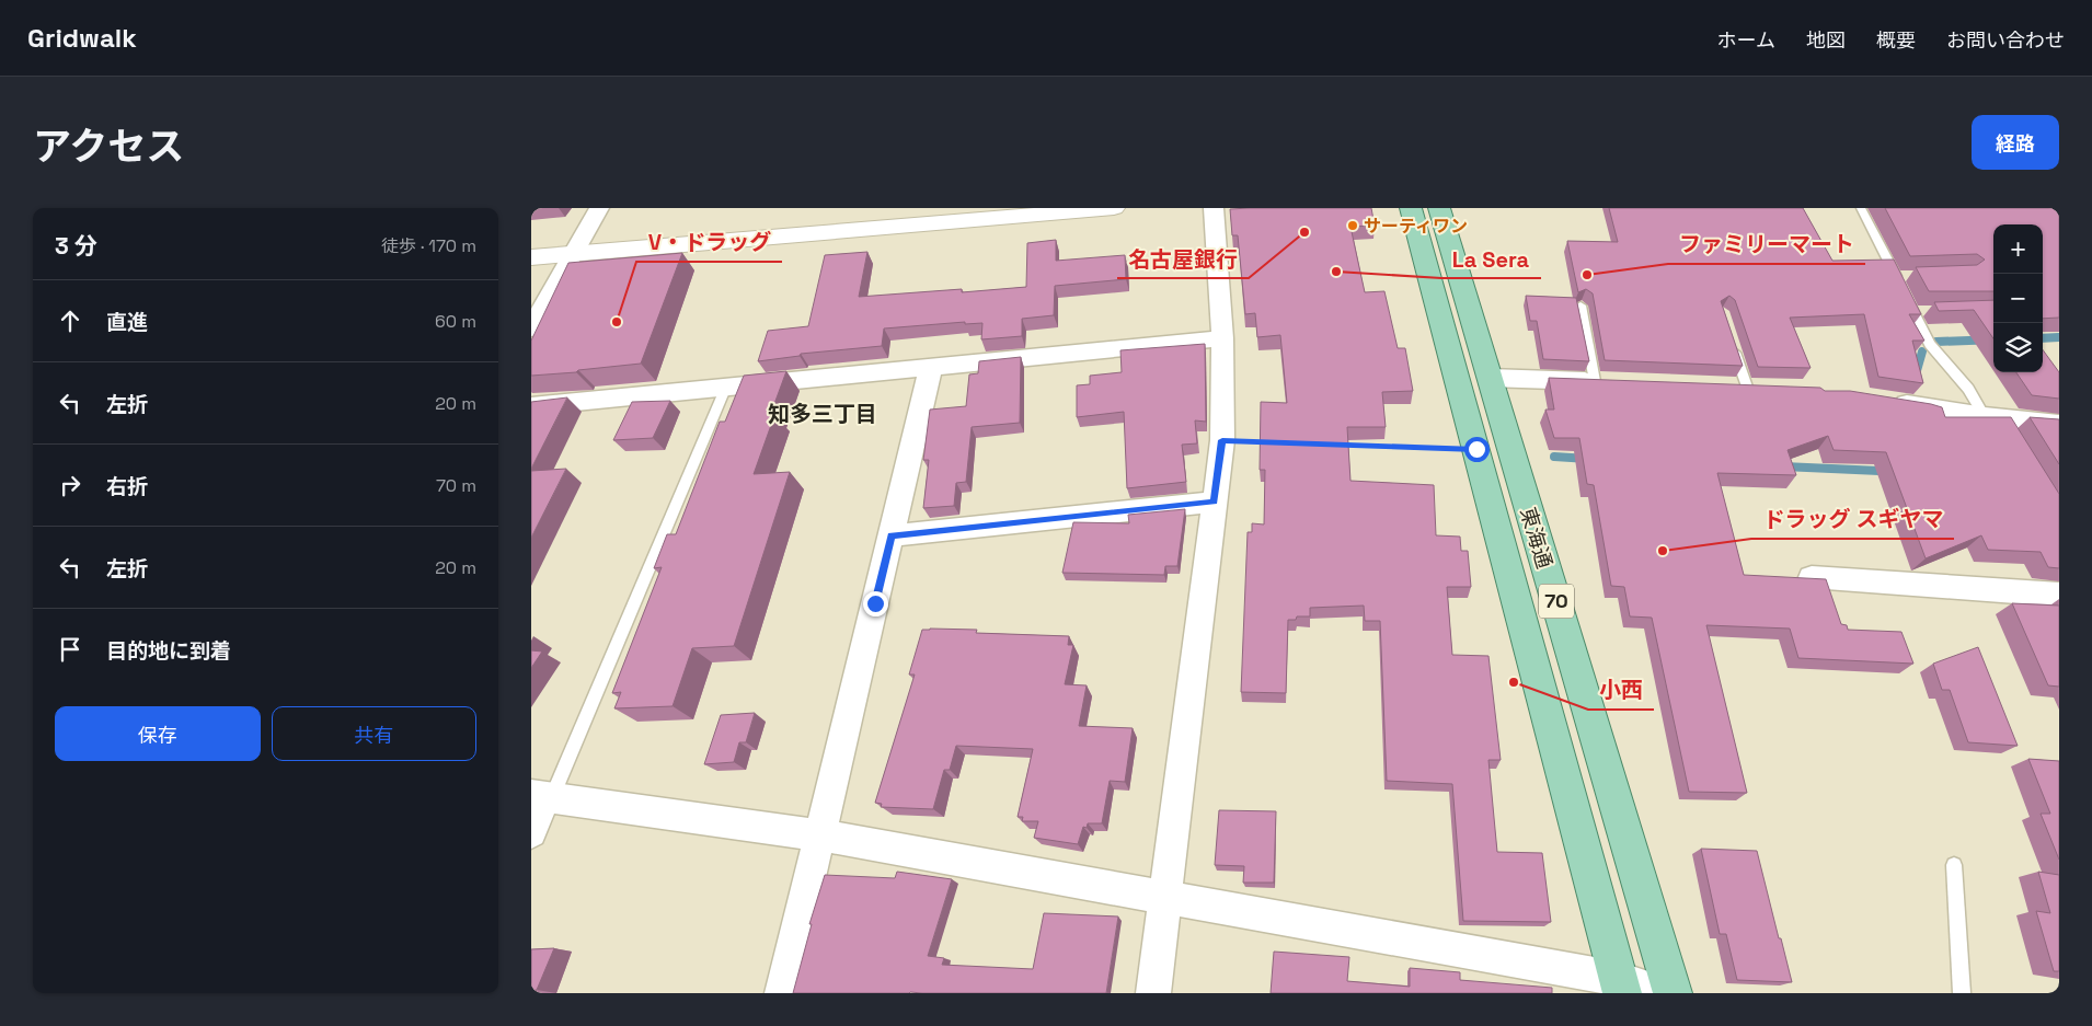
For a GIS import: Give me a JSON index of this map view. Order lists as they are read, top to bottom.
{
  "streets": {
    "main road": ["東海通", "70"]
  },
  "districts": ["知多三丁目"],
  "places": [
    "サーティワン",
    "名古屋銀行",
    "La Sera",
    "ファミリーマート",
    "V・ドラッグ",
    "ドラッグ スギヤマ",
    "小西"
  ],
  "page": {
    "header": "Gridwalk",
    "nav": [
      "ホーム",
      "地図",
      "概要",
      "お問い合わせ"
    ],
    "title": "アクセス",
    "buttons": [
      "経路",
      ["保存", "共有"]
    ],
    "heading": ["3 分", "徒歩 · 170 m"],
    "map_buttons": ["+", "−"],
    "list": [
      ["直進", "60 m"],
      ["左折", "20 m"],
      ["右折", "70 m"],
      ["左折", "20 m"],
      "目的地に到着"
    ]
  }
}
